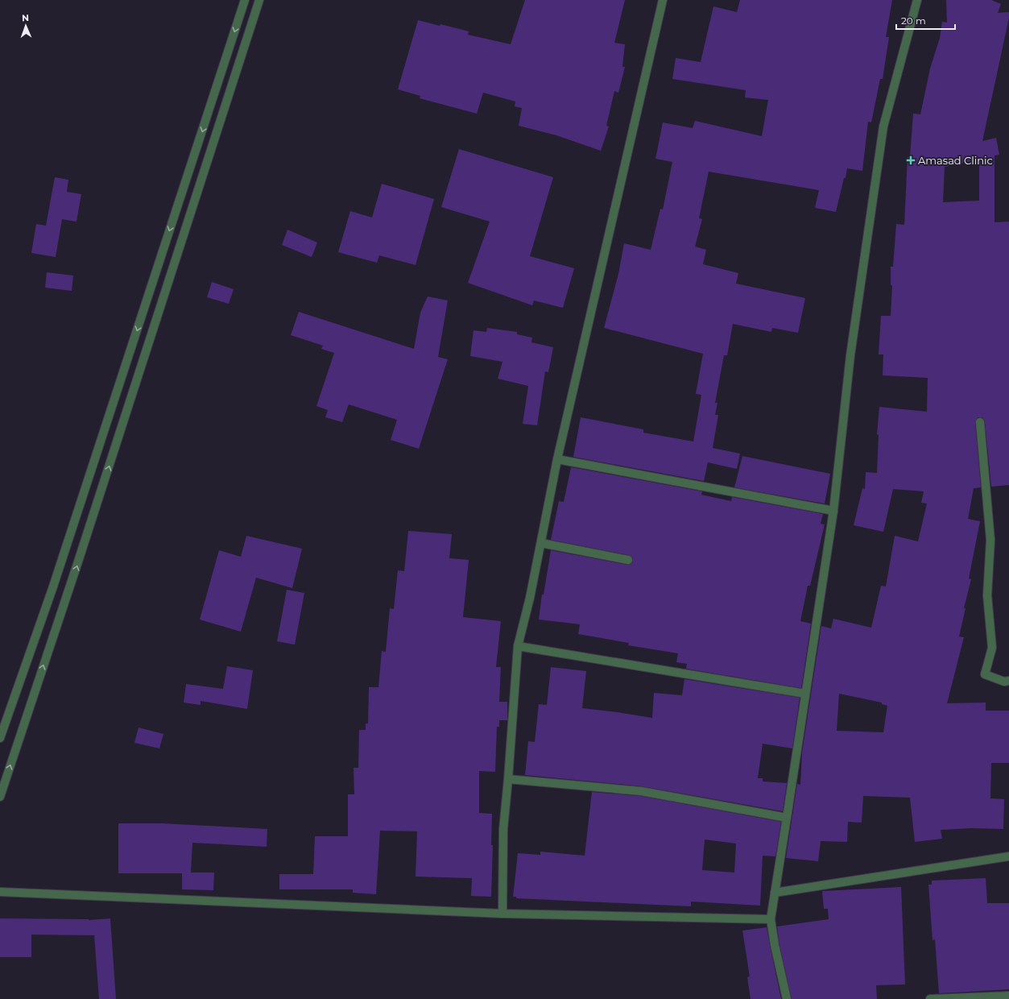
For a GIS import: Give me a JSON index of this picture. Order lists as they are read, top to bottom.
{
  "places": {
    "health": ["Amasad Clinic"]
  },
  "scale_bar": "20 m",
  "north": "top"
}
